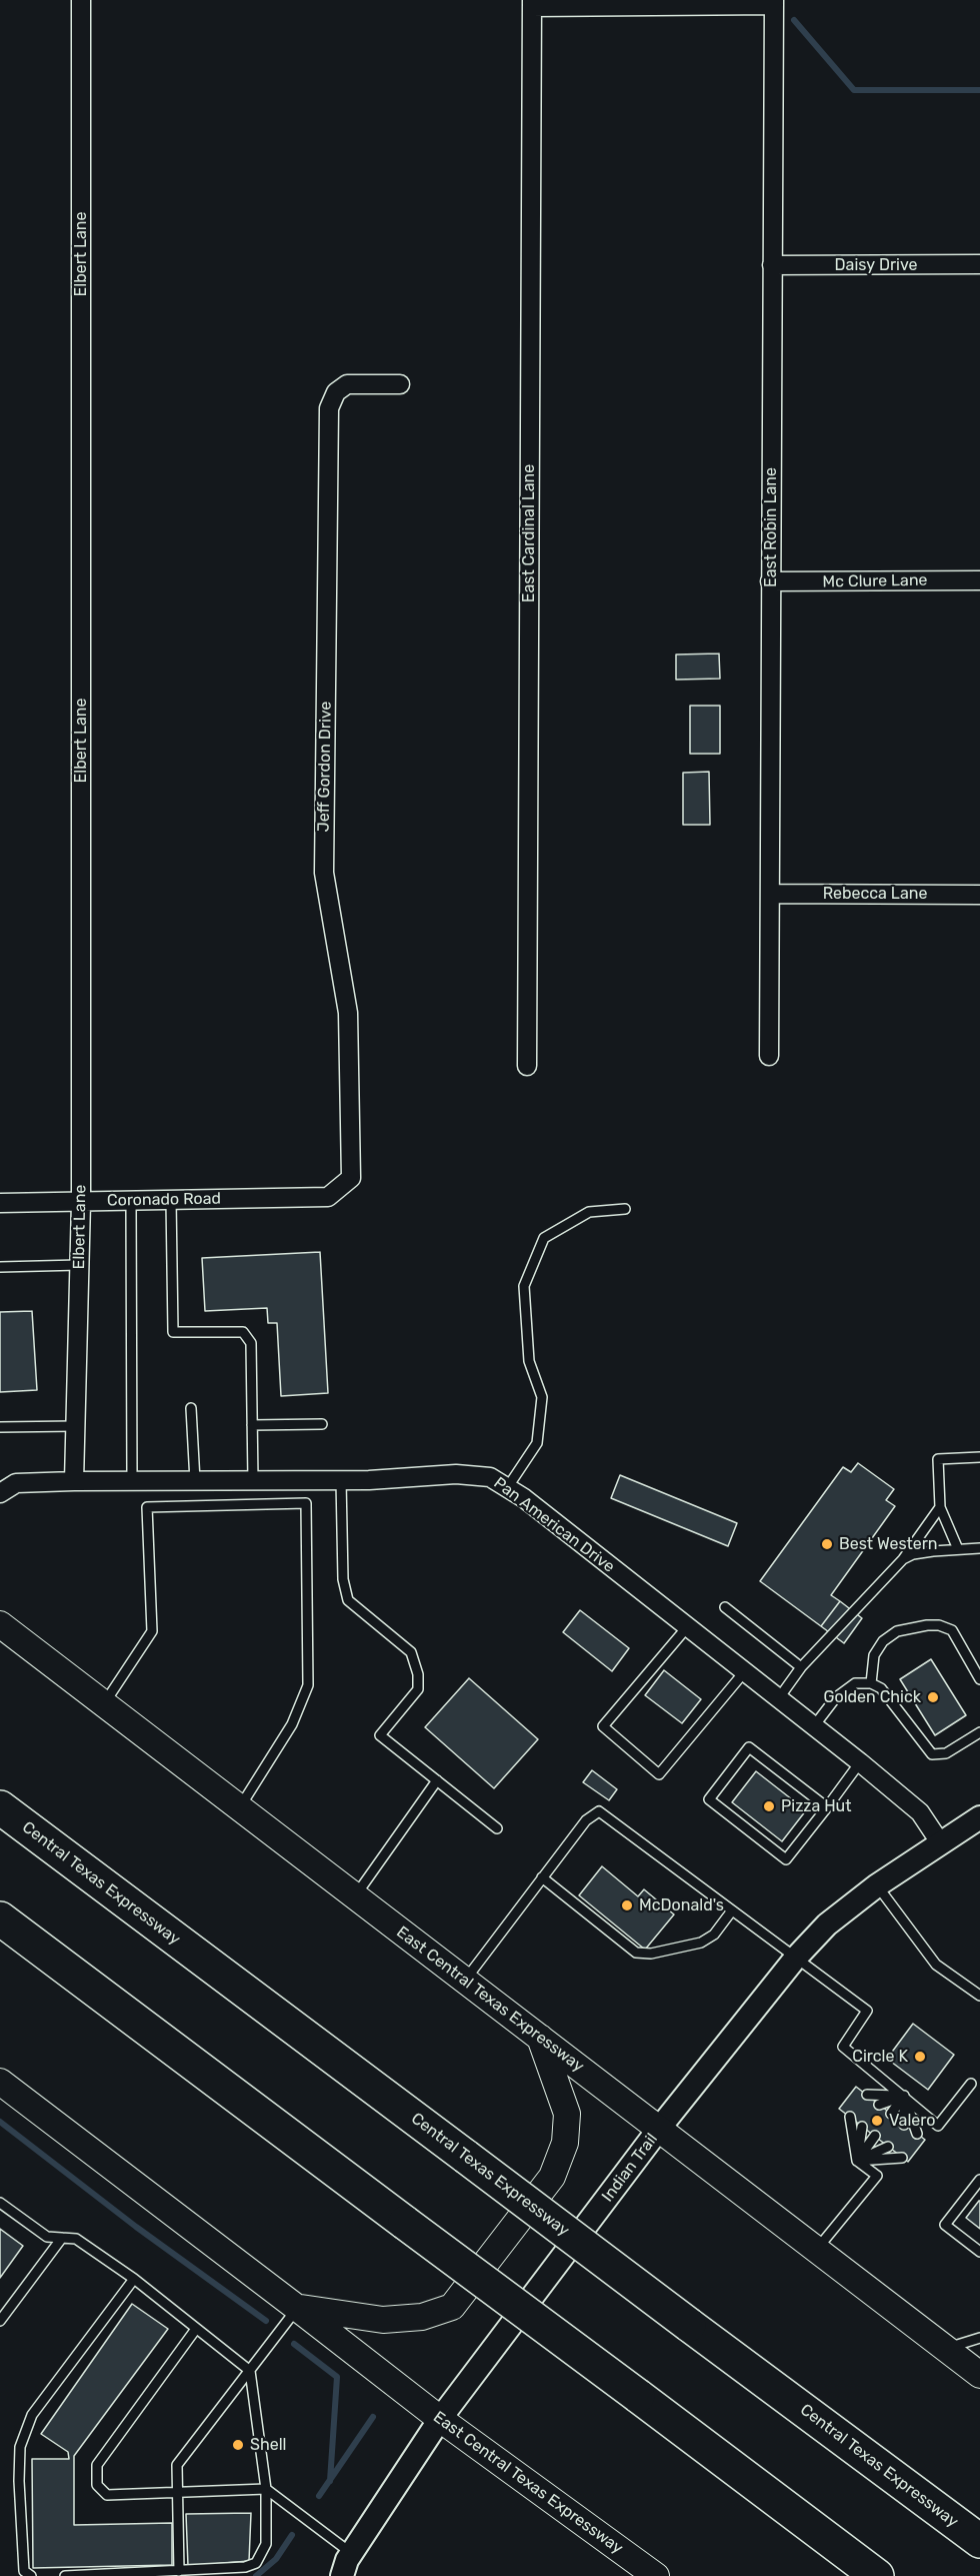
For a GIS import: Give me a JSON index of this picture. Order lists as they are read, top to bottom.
{
  "streets": {
    "highway": ["Central Texas Expressway"],
    "main road": ["East Central Texas Expressway"],
    "street": [
      "Elbert Lane",
      "Daisy Drive",
      "East Robin Lane",
      "East Cardinal Lane",
      "Mc Clure Lane",
      "Jeff Gordon Drive",
      "Rebecca Lane",
      "Coronado Road",
      "Pan American Drive",
      "Indian Trail"
    ]
  },
  "crossings": [
    ["Elbert Lane", "Coronado Road"],
    ["Elbert Lane", "Pan American Drive"],
    ["Daisy Drive", "East Robin Lane"],
    ["East Robin Lane", "Mc Clure Lane"],
    ["East Robin Lane", "Rebecca Lane"],
    ["Jeff Gordon Drive", "Coronado Road"],
    ["Pan American Drive", "Indian Trail"],
    ["East Central Texas Expressway", "Indian Trail"]
  ],
  "places": [
    "Best Western",
    "Golden Chick",
    "Pizza Hut",
    "McDonald's",
    "Circle K",
    "Valero",
    "Shell"
  ]
}
